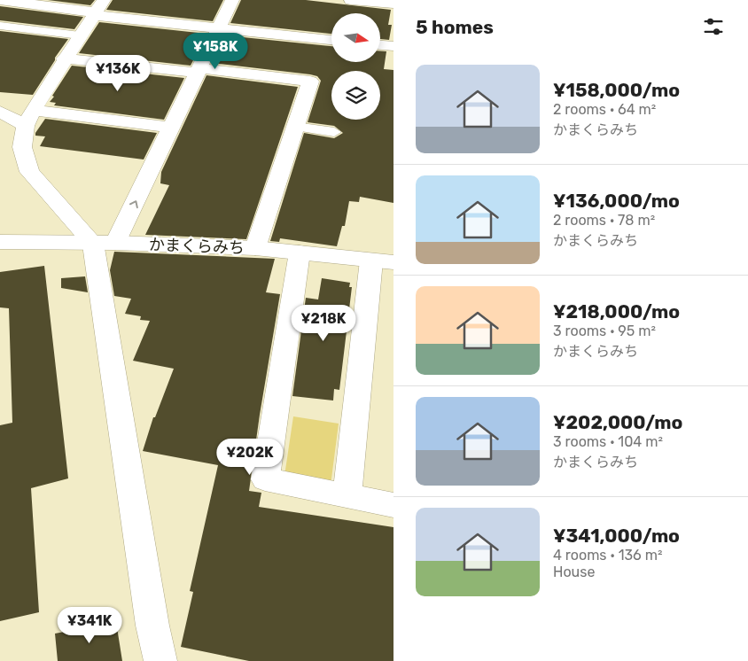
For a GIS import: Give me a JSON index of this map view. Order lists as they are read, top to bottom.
{
  "streets": {
    "street": ["かまくらみち"]
  },
  "north": "right",
  "page": {
    "heading": "5 homes",
    "price": [
      "¥158K",
      "¥136K",
      "¥218K",
      "¥202K",
      "¥341K"
    ],
    "list": [
      {
        "name": "¥158,000/mo",
        "note": "2 rooms · 64 m² · かまくらみち"
      },
      {
        "name": "¥136,000/mo",
        "note": "2 rooms · 78 m² · かまくらみち"
      },
      {
        "name": "¥218,000/mo",
        "note": "3 rooms · 95 m² · かまくらみち"
      },
      {
        "name": "¥202,000/mo",
        "note": "3 rooms · 104 m² · かまくらみち"
      },
      {
        "name": "¥341,000/mo",
        "note": "4 rooms · 136 m² · House"
      }
    ]
  }
}
